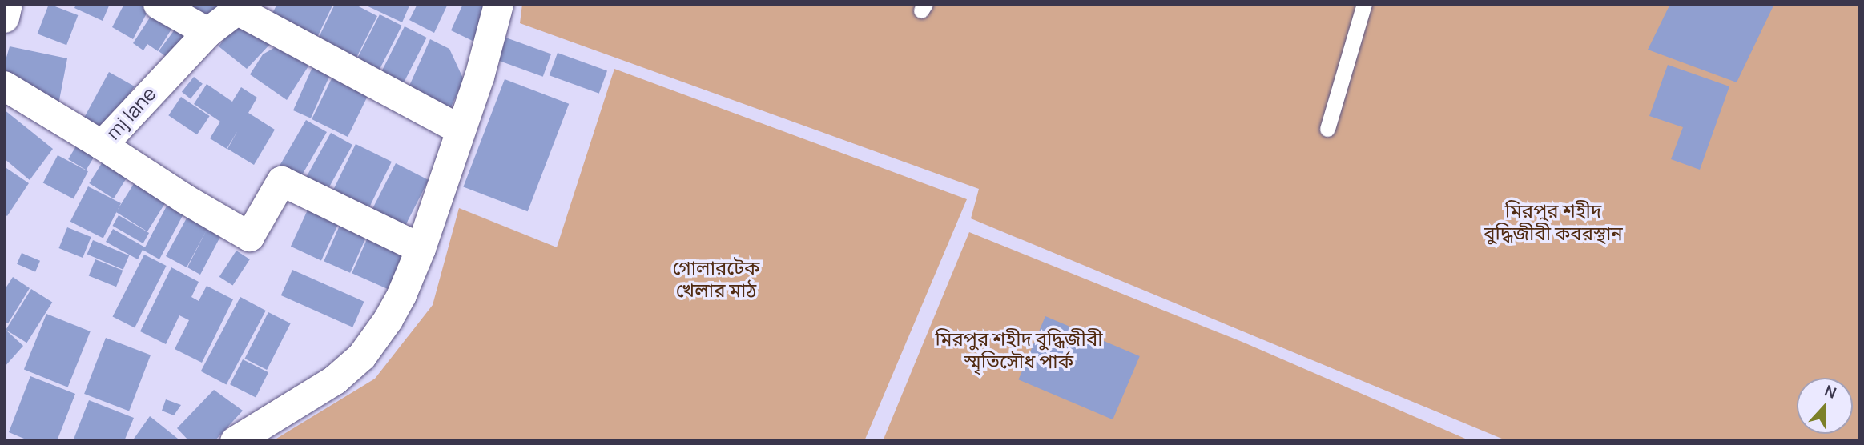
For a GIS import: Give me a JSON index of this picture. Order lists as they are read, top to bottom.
{
  "streets": {
    "street": ["mj lane"]
  },
  "parks": ["মিরপুর শহীদ বুদ্ধিজীবী কবরস্থান", "গোলারটেক খেলার মাঠ", "মিরপুর শহীদ বুদ্ধিজীবী স্মৃতিসৌধ পার্ক"],
  "north": "top"
}
